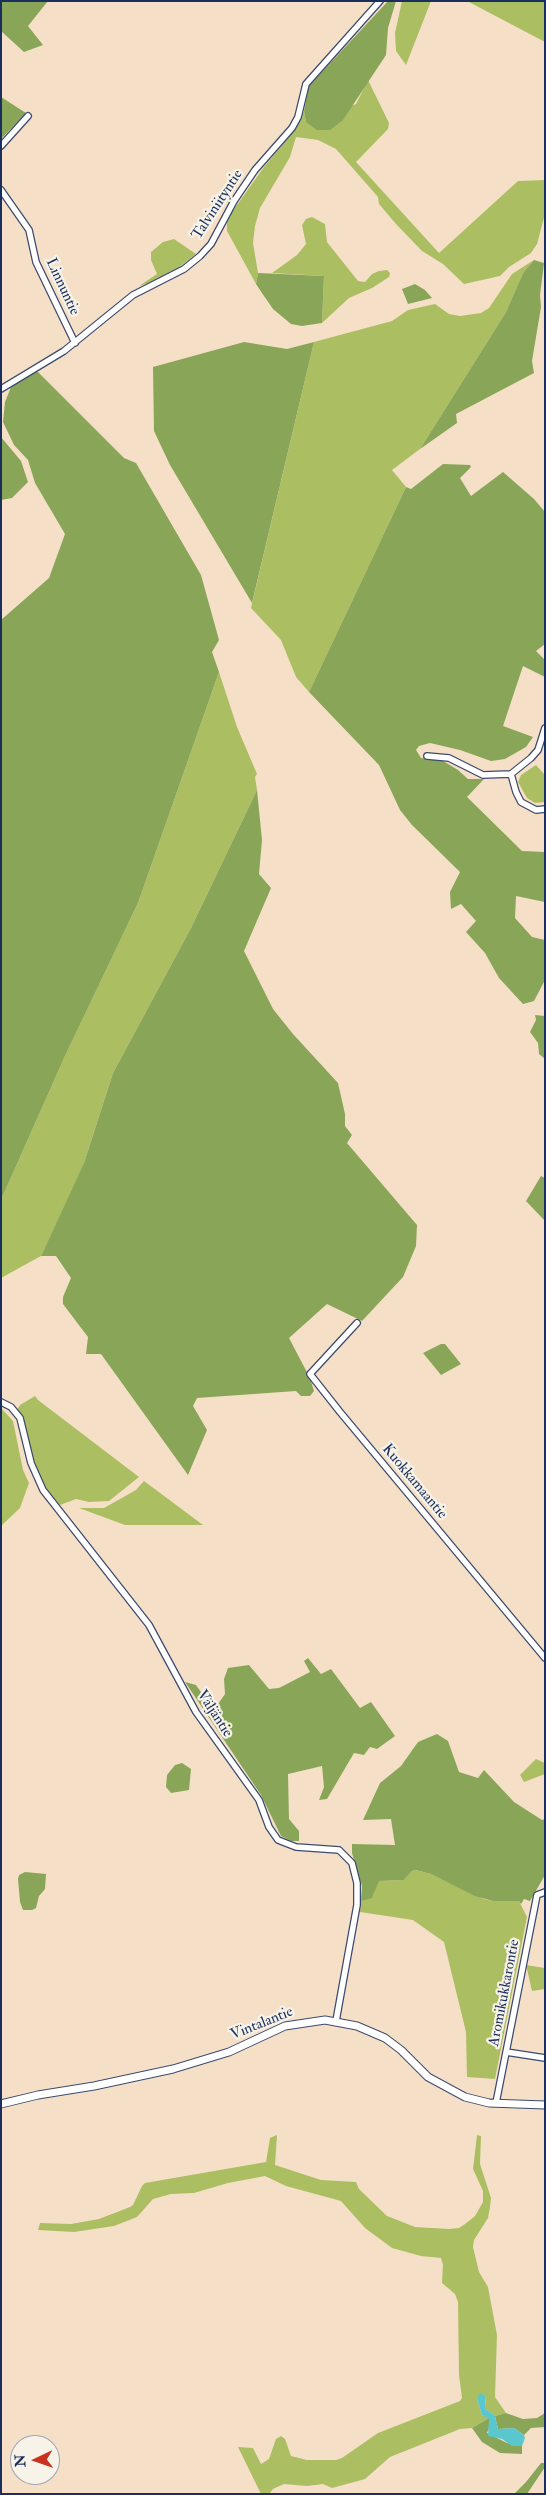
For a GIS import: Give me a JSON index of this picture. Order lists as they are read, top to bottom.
{
  "streets": {
    "street": [
      "Talviniityntie",
      "Linnuntie",
      "Kuokkamaantie",
      "Väljäntie",
      "Aromikukkarontie",
      "Vintalantie"
    ]
  },
  "crossings": [
    ["Talviniityntie", "Linnuntie"],
    ["Väljäntie", "Vintalantie"],
    ["Aromikukkarontie", "Vintalantie"]
  ],
  "north": "left"
}
